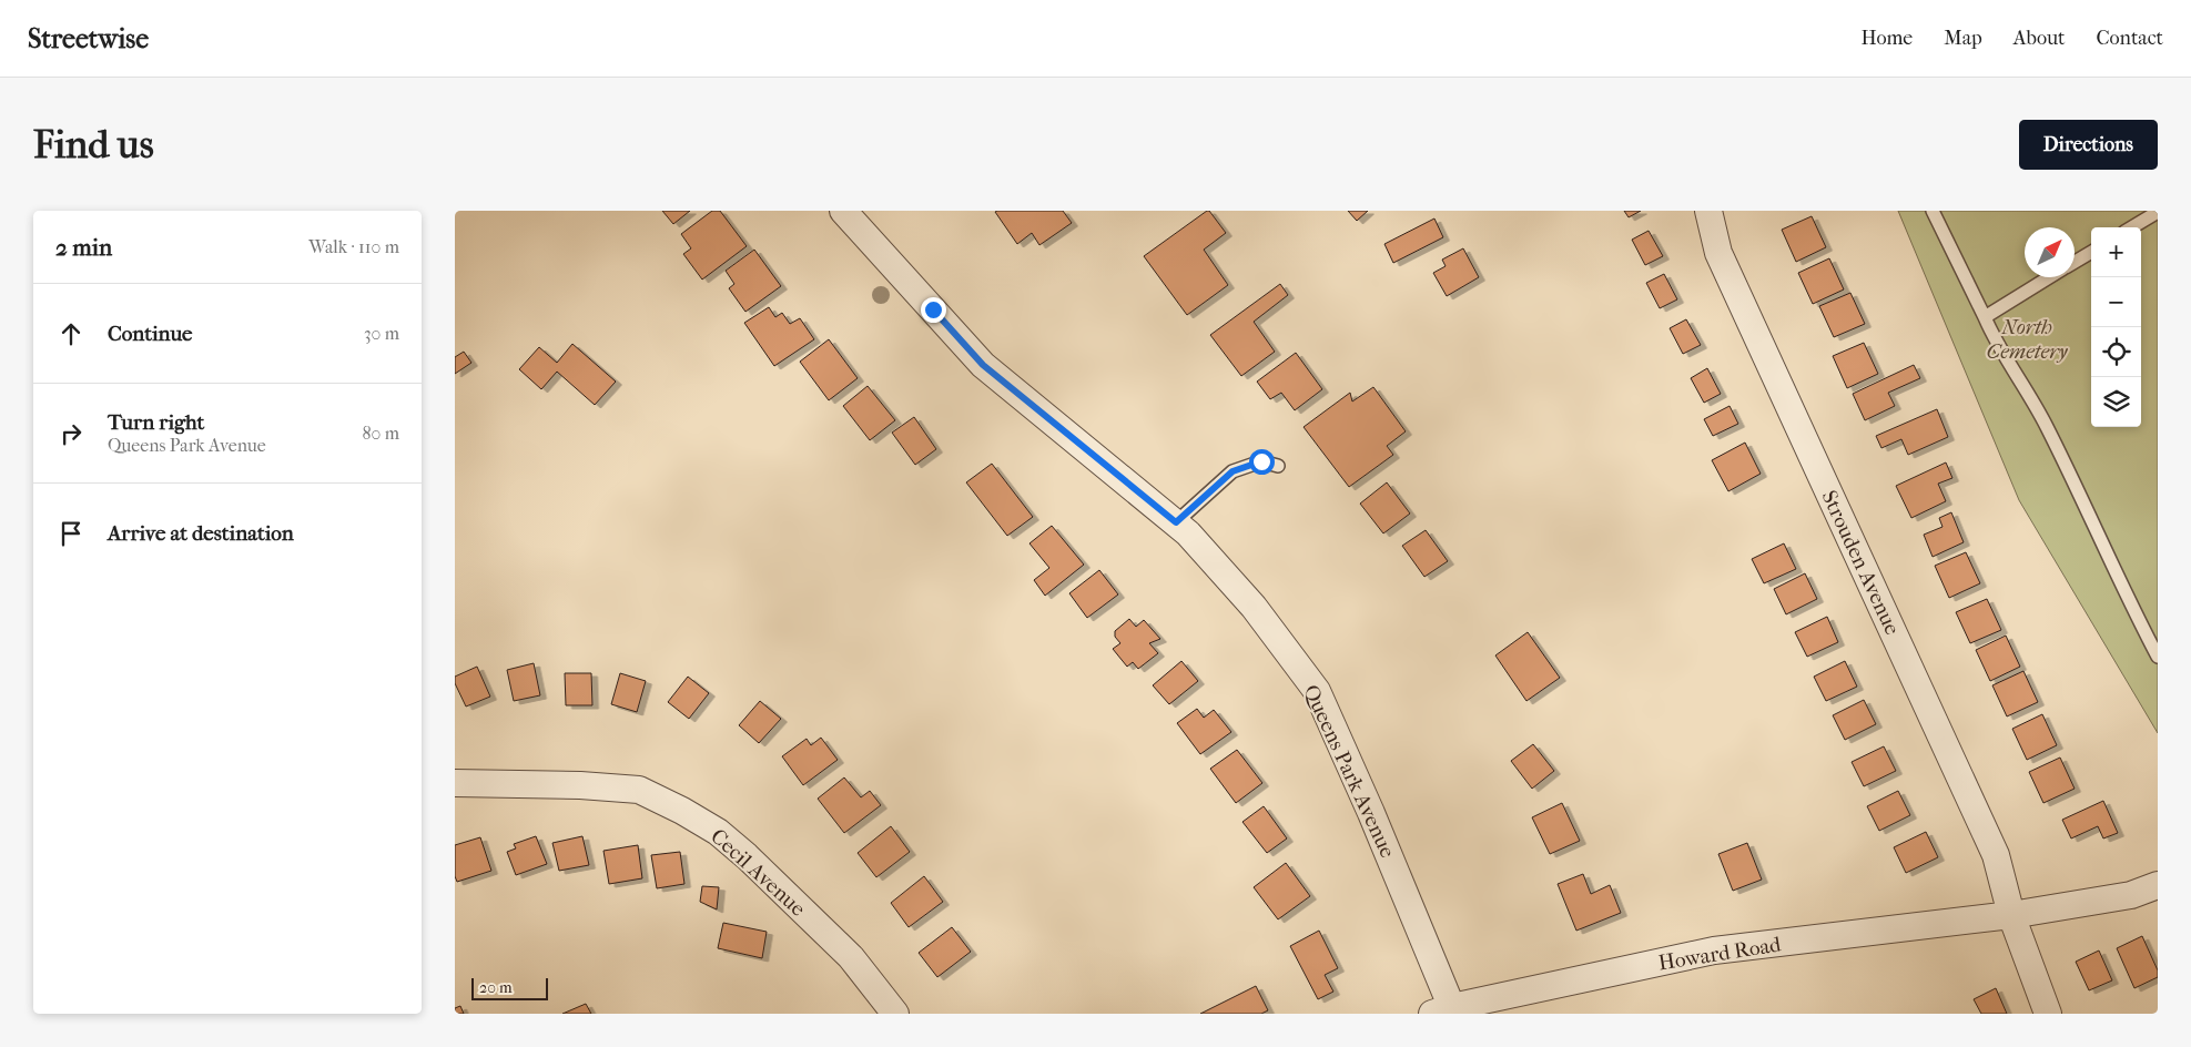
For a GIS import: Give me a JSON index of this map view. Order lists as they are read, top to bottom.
{
  "streets": {
    "street": [
      "Strouden Avenue",
      "Queens Park Avenue",
      "Cecil Avenue",
      "Howard Road"
    ]
  },
  "crossings": [
    ["Strouden Avenue", "Howard Road"],
    ["Queens Park Avenue", "Howard Road"]
  ],
  "parks": ["North Cemetery"],
  "scale_bar": "20 m",
  "north": "top right",
  "page": {
    "header": "Streetwise",
    "nav": [
      "Home",
      "Map",
      "About",
      "Contact"
    ],
    "buttons": "Directions",
    "title": "Find us",
    "heading": ["2 min", "Walk · 110 m"],
    "map_buttons": ["+", "−"],
    "list": [
      ["Continue", "30 m"],
      ["Turn right", "Queens Park Avenue", "80 m"],
      "Arrive at destination"
    ],
    "scale": "20 m"
  }
}
